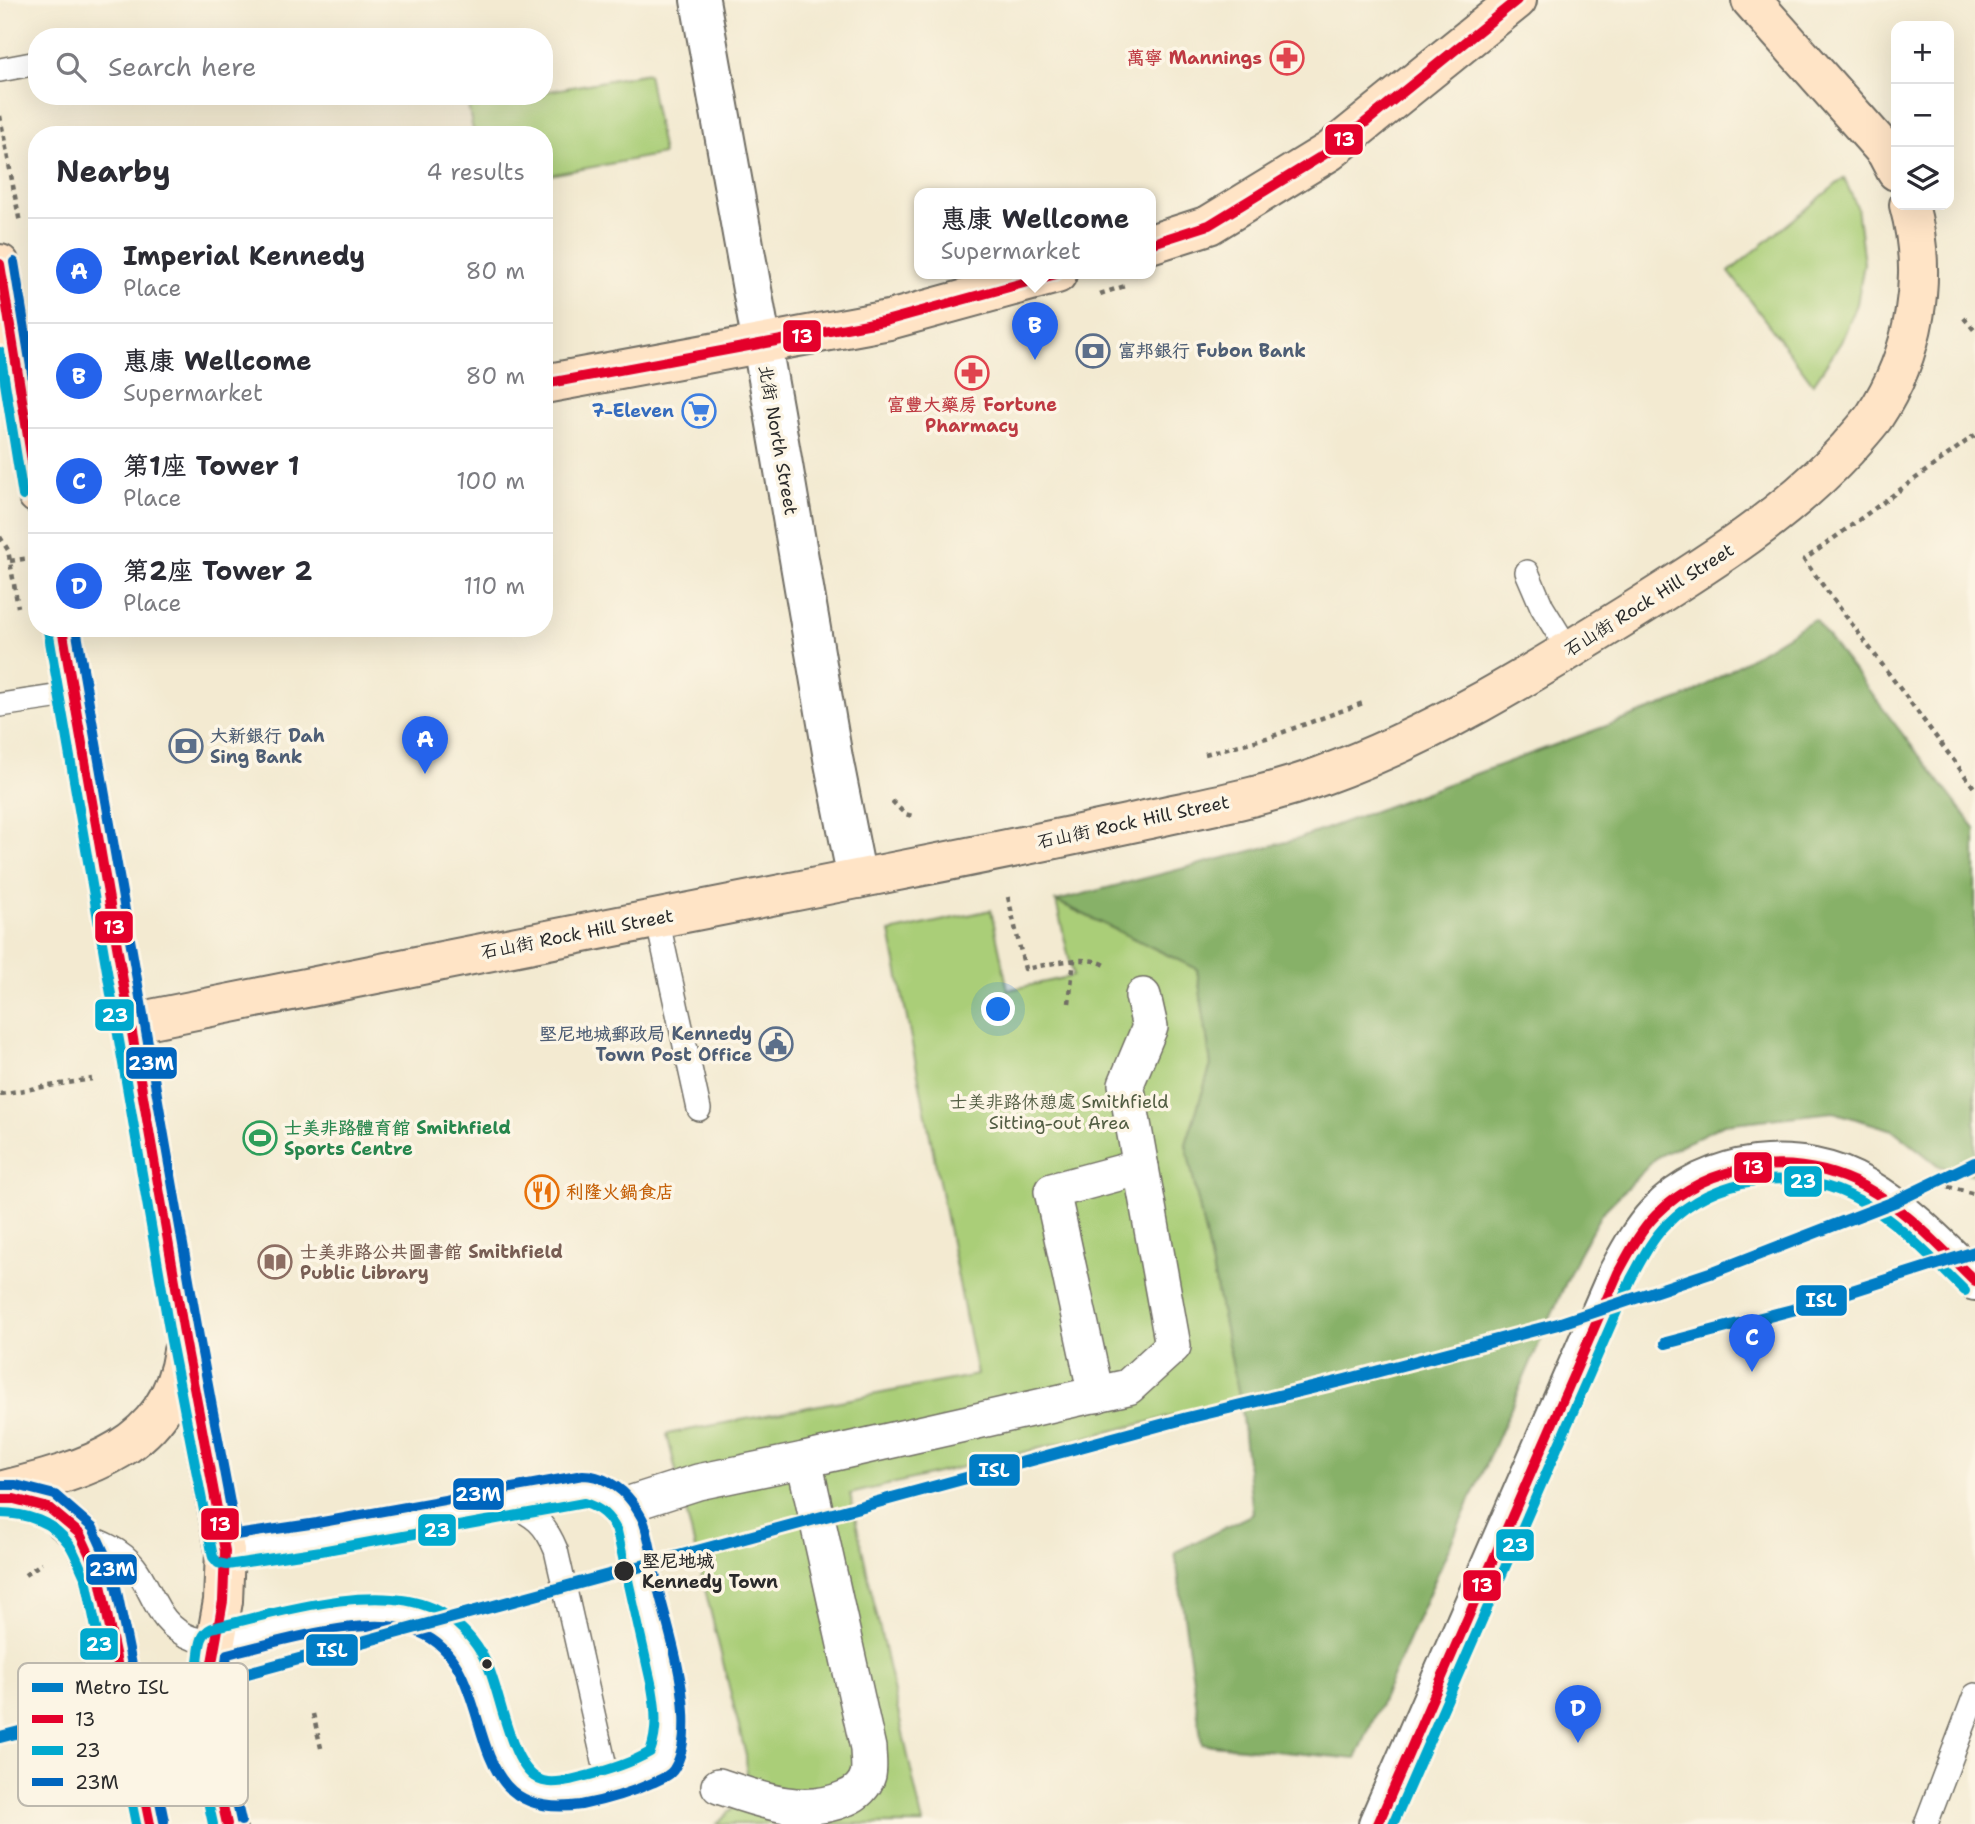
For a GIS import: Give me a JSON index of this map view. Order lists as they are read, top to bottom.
{
  "streets": {
    "main road": ["石山街 Rock Hill Street"],
    "street": ["北街 North Street"]
  },
  "crossings": [
    ["北街 North Street", "石山街 Rock Hill Street"]
  ],
  "parks": ["士美非路休憩處 Smithfield Sitting-out Area"],
  "places": {
    "pharmacy": ["萬寧 Mannings", "富豐大藥房 Fortune Pharmacy"],
    "bank": ["富邦銀行 Fubon Bank", "大新銀行 Dah Sing Bank"],
    "supermarket": ["7-Eleven"],
    "public building": ["堅尼地城郵政局 Kennedy Town Post Office"],
    "sports": ["士美非路體育館 Smithfield Sports Centre"],
    "restaurant": ["利隆火鍋食店"],
    "library": ["士美非路公共圖書館 Smithfield Public Library"],
    "other": ["堅尼地城 Kennedy Town"]
  },
  "lines": [
    "transit line 13",
    "transit line 23M",
    "transit line 23",
    "metro line ISL"
  ],
  "legend": [
    "Metro ISL",
    "13",
    "23",
    "23M"
  ],
  "page": {
    "map_buttons": ["+", "−"],
    "search": "Search here",
    "heading": ["Nearby", "4 results"],
    "popup": ["惠康 Wellcome", "Supermarket"],
    "list": [
      {
        "mark": "A",
        "name": "Imperial Kennedy",
        "note": "Place",
        "value": "80 m"
      },
      {
        "mark": "B",
        "name": "惠康 Wellcome",
        "note": "Supermarket",
        "value": "80 m"
      },
      {
        "mark": "C",
        "name": "第1座 Tower 1",
        "note": "Place",
        "value": "100 m"
      },
      {
        "mark": "D",
        "name": "第2座 Tower 2",
        "note": "Place",
        "value": "110 m"
      }
    ],
    "pins": [
      "B",
      "A",
      "C",
      "D"
    ]
  }
}
